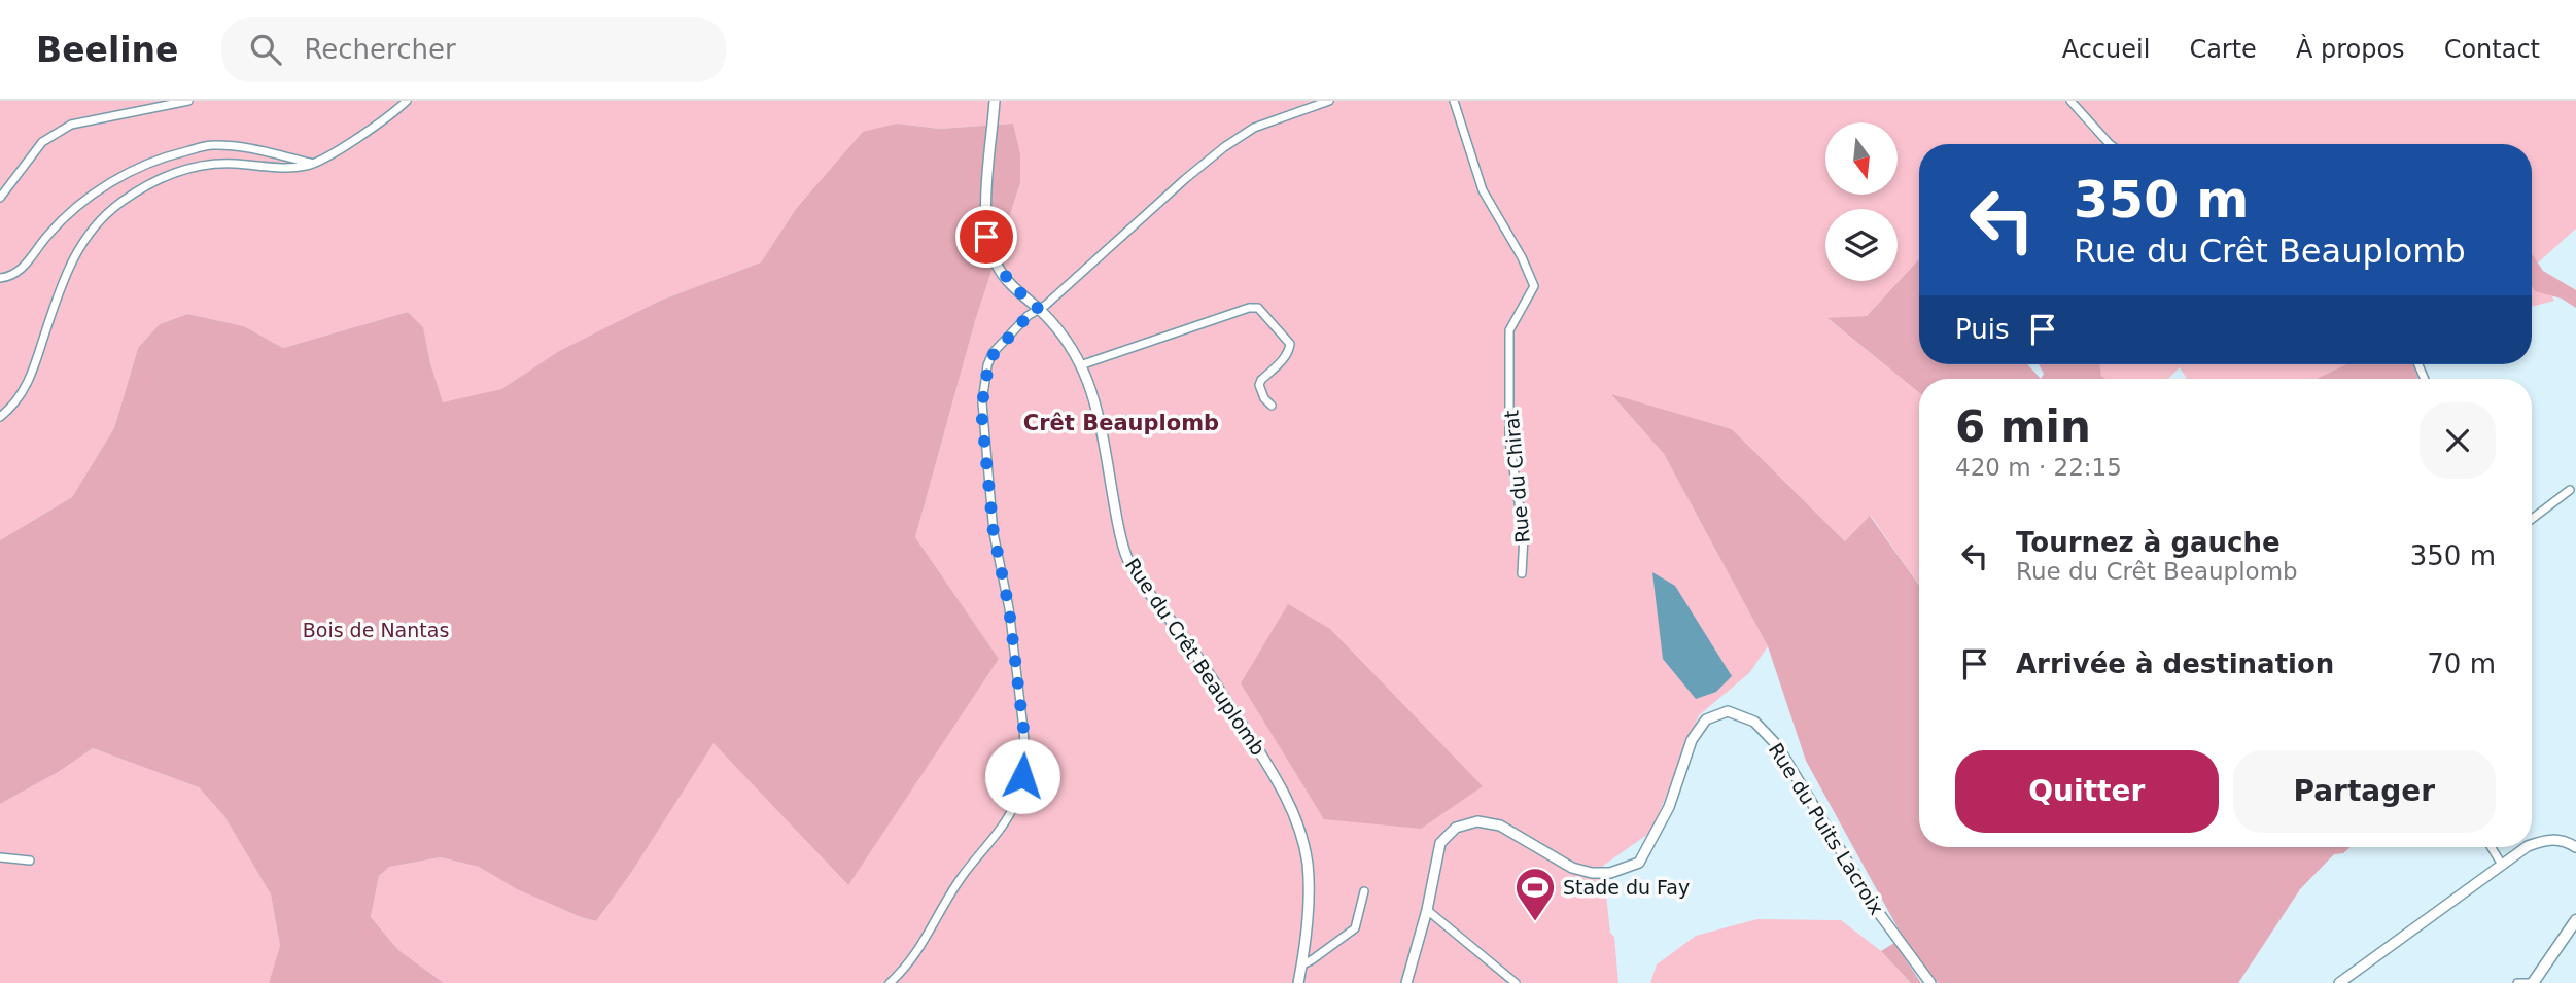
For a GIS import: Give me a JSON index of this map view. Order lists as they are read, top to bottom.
{
  "streets": {
    "street": ["Rue du Chirat", "Rue du Crêt Beauplomb", "Rue du Puits Lacroix"]
  },
  "districts": ["Crêt Beauplomb"],
  "parks": ["Bois de Nantas"],
  "places": {
    "sports": ["Stade du Fay"]
  },
  "north": "bottom",
  "page": {
    "header": "Beeline",
    "search": "Rechercher",
    "nav": [
      "Accueil",
      "Carte",
      "À propos",
      "Contact"
    ],
    "turn": ["350 m", "Rue du Crêt Beauplomb"],
    "then": "Puis",
    "heading": ["6 min", "420 m · 22:15"],
    "list": [
      {
        "name": "Tournez à gauche",
        "note": "Rue du Crêt Beauplomb",
        "value": "350 m"
      },
      {
        "name": "Arrivée à destination",
        "value": "70 m"
      }
    ],
    "buttons": ["Quitter", "Partager"]
  }
}
